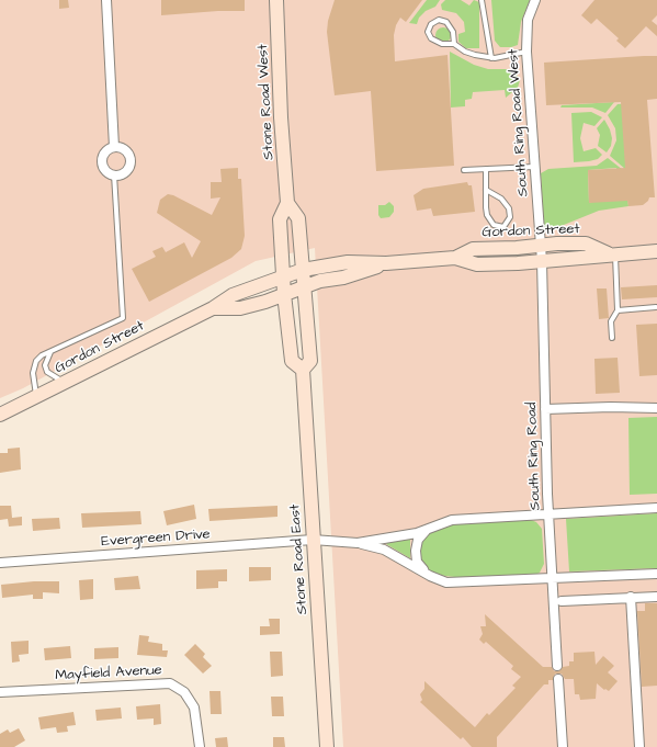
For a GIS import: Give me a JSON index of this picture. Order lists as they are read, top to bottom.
{
  "streets": {
    "main road": ["Stone Road West", "Gordon Street", "Stone Road East"],
    "street": [
      "South Ring Road West",
      "South Ring Road",
      "Evergreen Drive",
      "Mayfield Avenue"
    ]
  },
  "crossings": [
    ["Stone Road West", "Gordon Street"],
    ["Stone Road West", "Stone Road East"],
    ["South Ring Road West", "Gordon Street"],
    ["South Ring Road West", "South Ring Road"],
    ["Gordon Street", "South Ring Road"],
    ["Gordon Street", "Stone Road East"],
    ["Evergreen Drive", "Stone Road East"]
  ]
}
